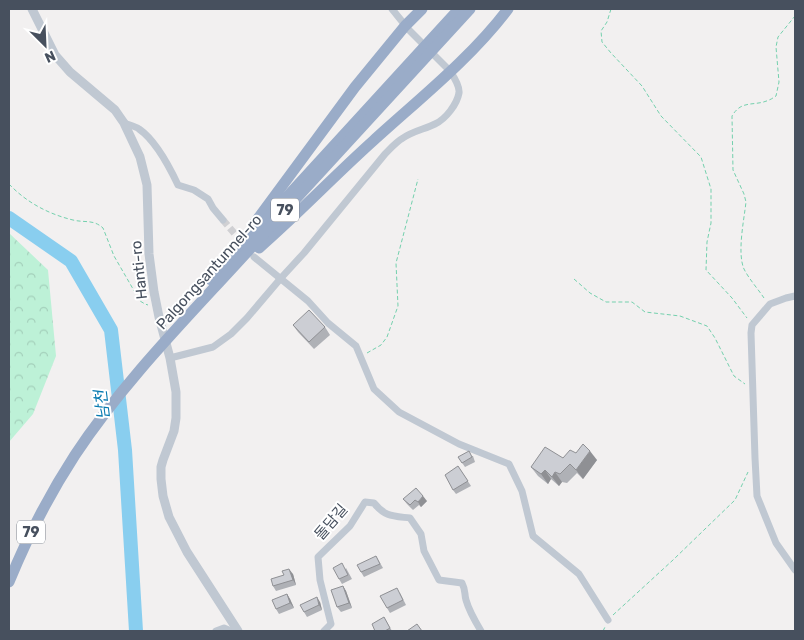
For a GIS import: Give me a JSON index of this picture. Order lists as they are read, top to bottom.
{
  "streets": {
    "highway": ["79", "Palgongsantunnel-ro"],
    "street": ["Hanti-ro", "돌담길"]
  },
  "water": ["남천"],
  "north": "bottom right"
}
